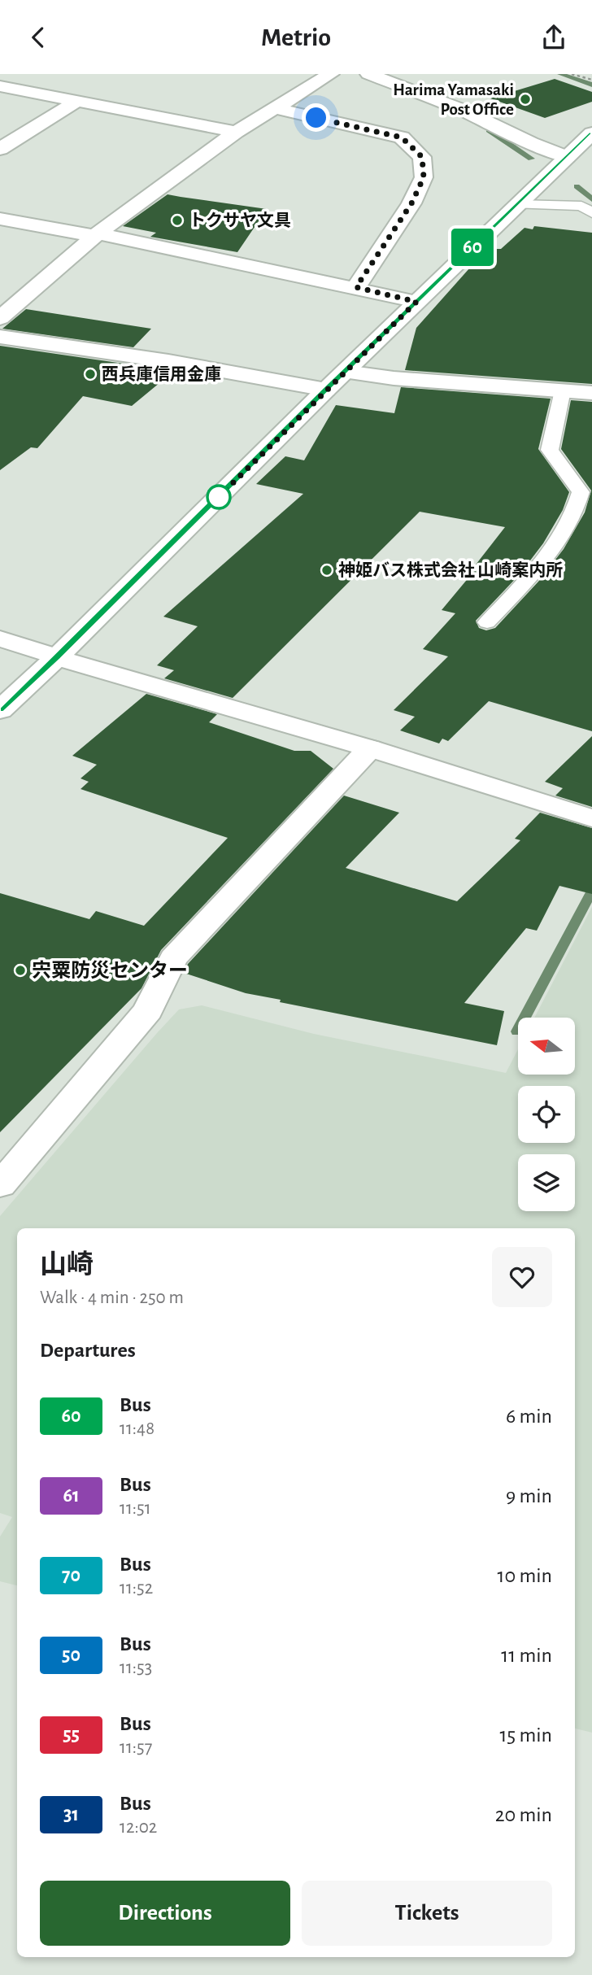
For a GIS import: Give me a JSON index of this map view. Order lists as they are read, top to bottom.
{
  "places": [
    "Harima Yamasaki Post Office",
    "トクサヤ文具",
    "西兵庫信用金庫",
    "神姫バス株式会社 山崎案内所",
    "宍粟防災センター"
  ],
  "lines": ["bus line 60"],
  "north": "left",
  "page": {
    "header": "Metrio",
    "on_map": "60",
    "heading": [
      ["山崎", "Walk · 4 min · 250 m"],
      "Departures"
    ],
    "list": [
      {
        "mark": "60",
        "name": "Bus",
        "note": "11:48",
        "value": "6 min"
      },
      {
        "mark": "61",
        "name": "Bus",
        "note": "11:51",
        "value": "9 min"
      },
      {
        "mark": "70",
        "name": "Bus",
        "note": "11:52",
        "value": "10 min"
      },
      {
        "mark": "50",
        "name": "Bus",
        "note": "11:53",
        "value": "11 min"
      },
      {
        "mark": "55",
        "name": "Bus",
        "note": "11:57",
        "value": "15 min"
      },
      {
        "mark": "31",
        "name": "Bus",
        "note": "12:02",
        "value": "20 min"
      }
    ],
    "buttons": ["Directions", "Tickets"]
  }
}
